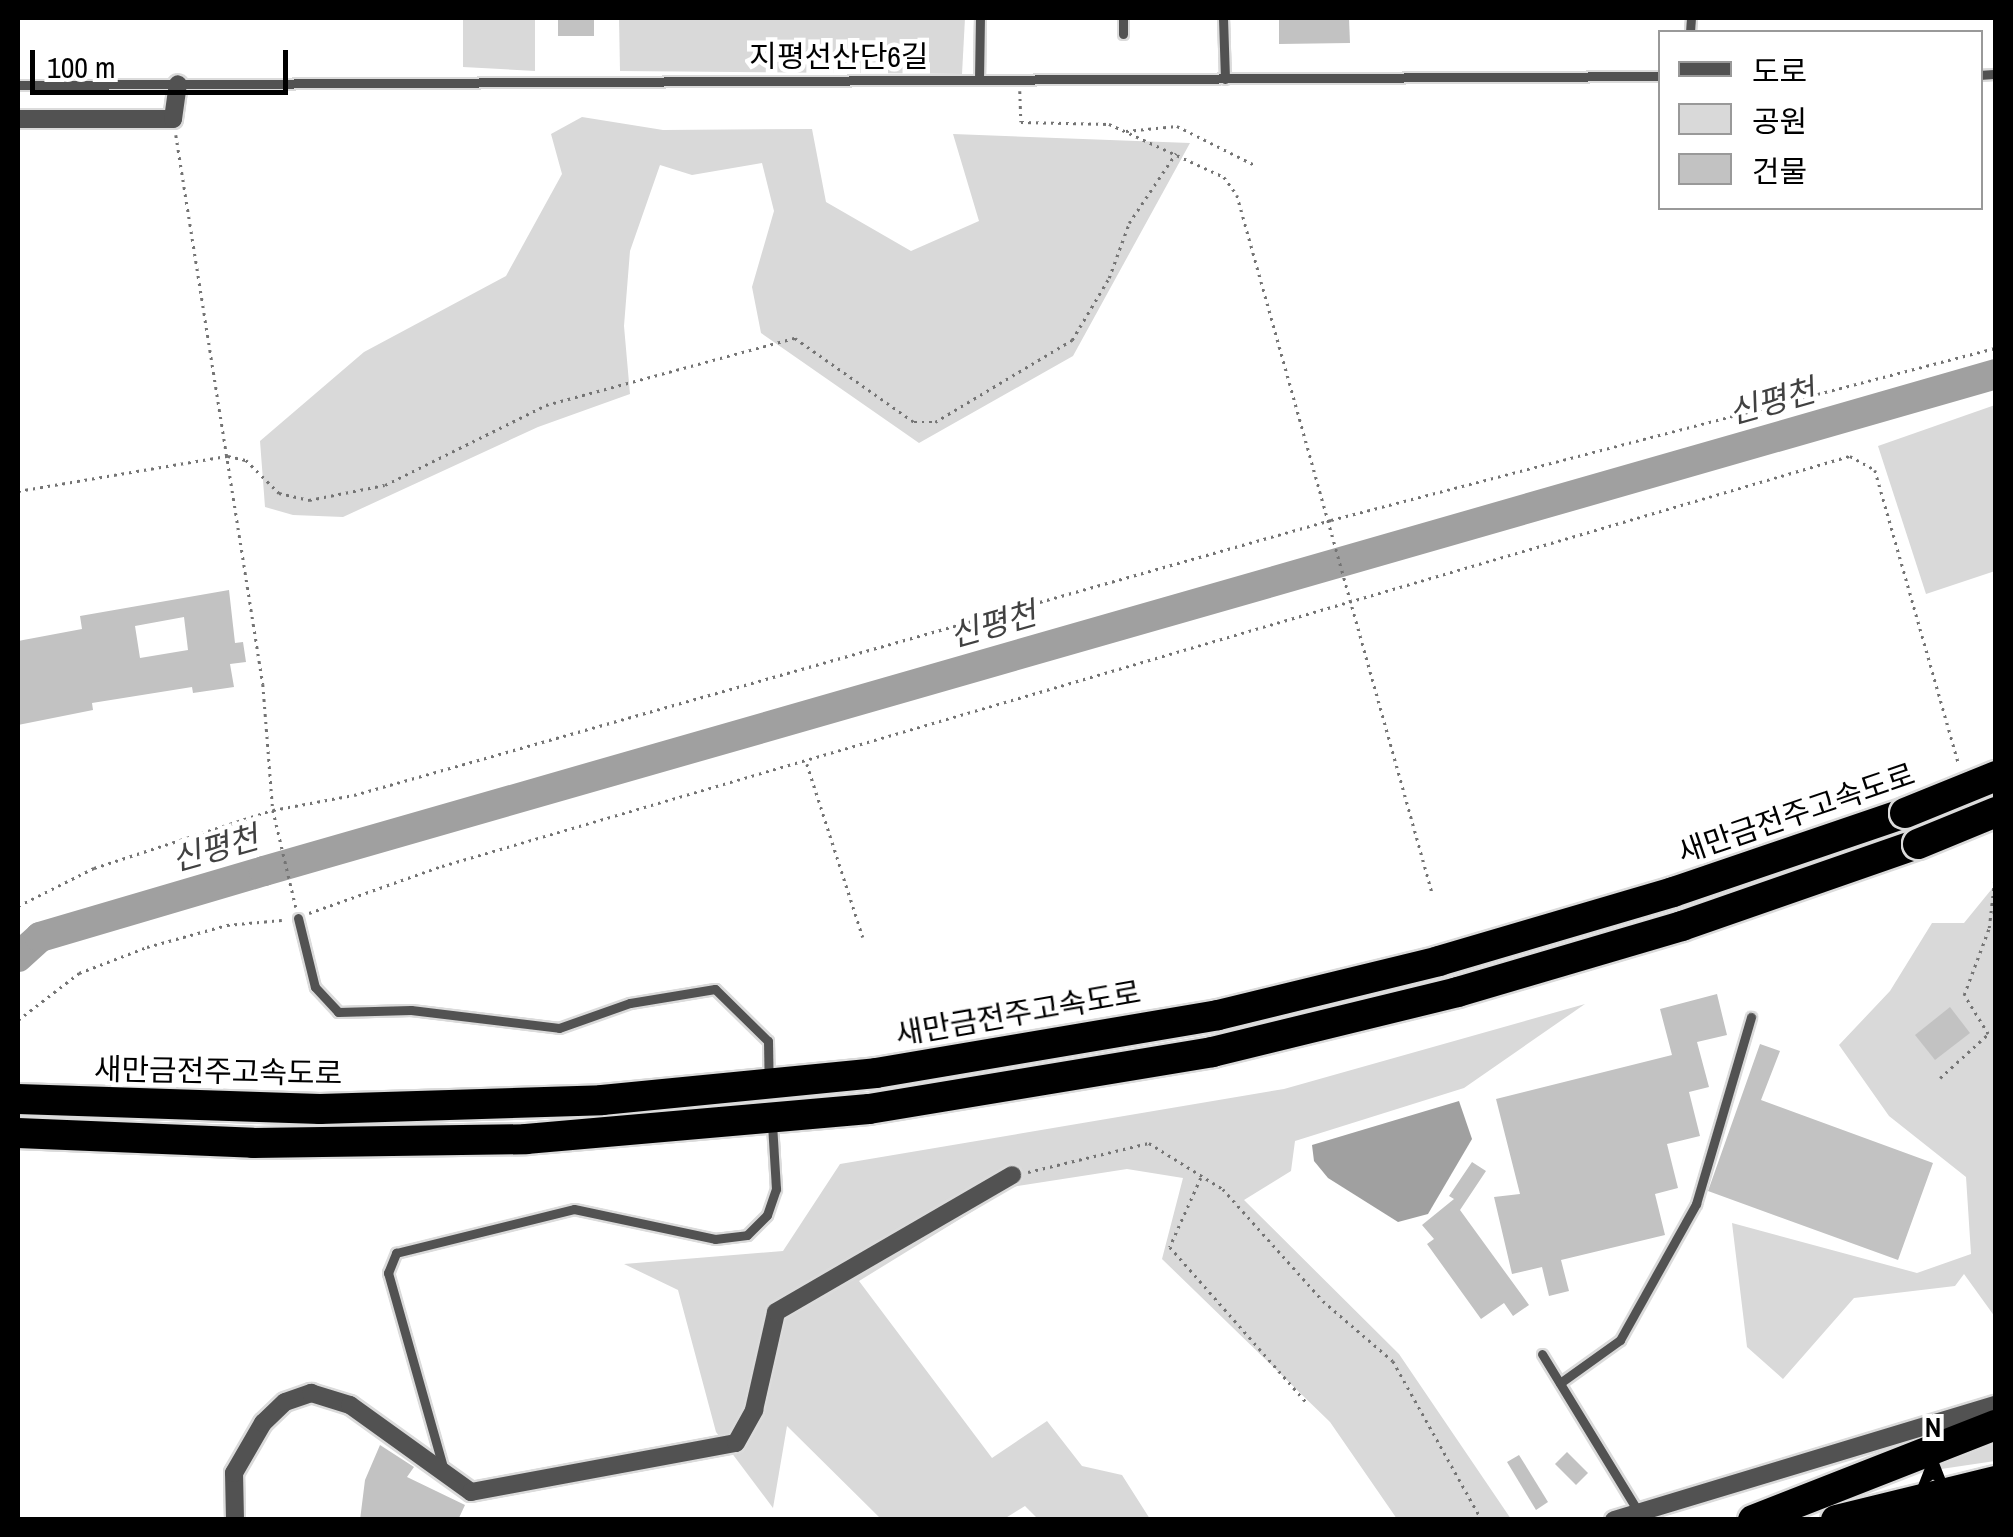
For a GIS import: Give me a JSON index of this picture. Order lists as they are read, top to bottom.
{
  "streets": {
    "highway": ["새만금전주고속도로"],
    "lane": ["지평선산단6길"]
  },
  "water": ["신평천"],
  "legend": ["도로", "공원", "건물"],
  "scale_bar": "100 m",
  "north": "top"
}
